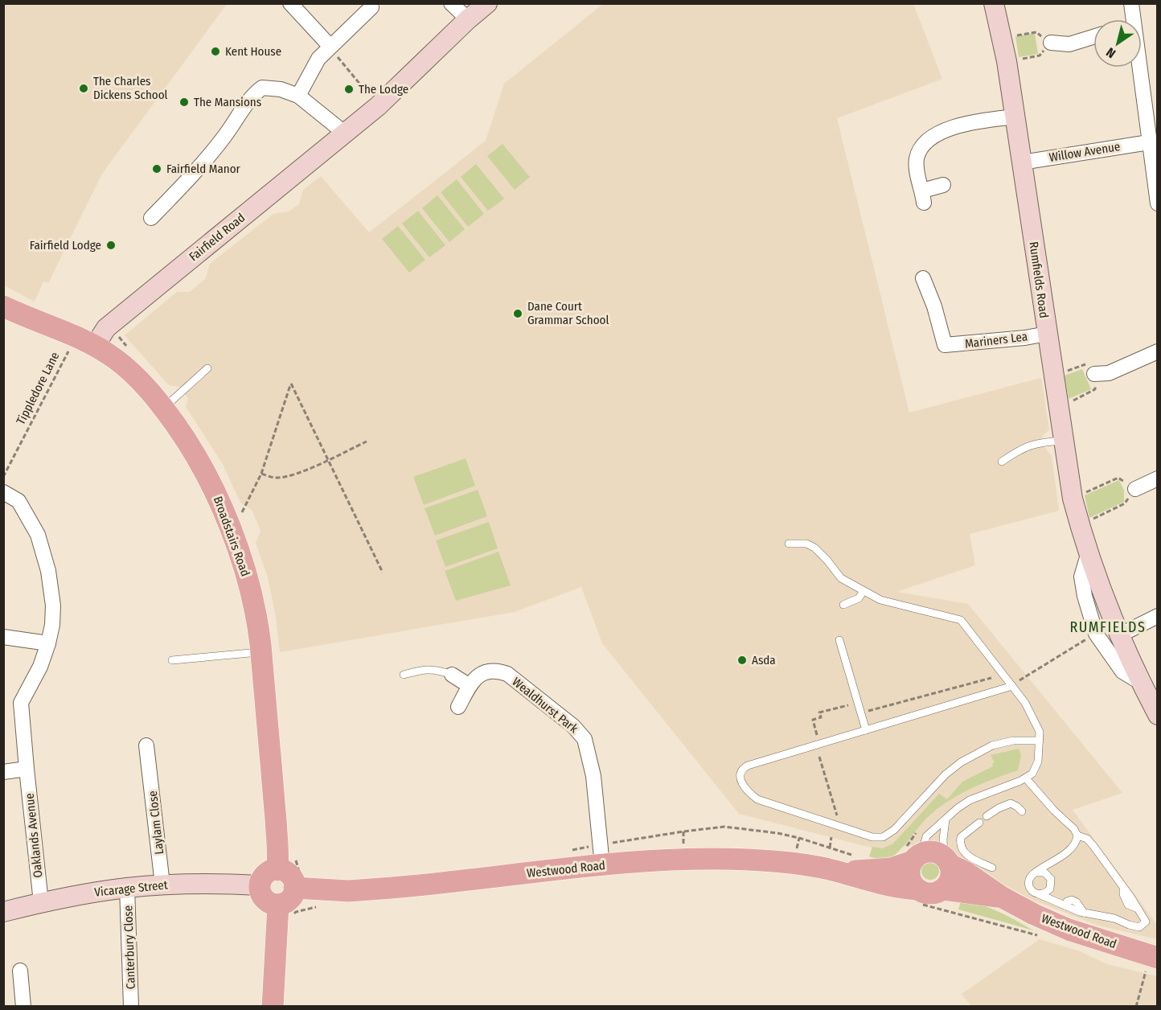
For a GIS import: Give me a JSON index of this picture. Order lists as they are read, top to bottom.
{
  "streets": {
    "main road": ["Broadstairs Road", "Westwood Road"],
    "street": [
      "Willow Avenue",
      "Fairfield Road",
      "Rumfields Road",
      "Mariners Lea",
      "Wealdhurst Park",
      "Laylam Close",
      "Oaklands Avenue",
      "Vicarage Street",
      "Canterbury Close"
    ],
    "path": ["Tippledore Lane"]
  },
  "crossings": [
    ["Willow Avenue", "Rumfields Road"],
    ["Fairfield Road", "Tippledore Lane"],
    ["Fairfield Road", "Broadstairs Road"],
    ["Rumfields Road", "Mariners Lea"],
    ["Tippledore Lane", "Broadstairs Road"],
    ["Broadstairs Road", "Westwood Road"],
    ["Broadstairs Road", "Vicarage Street"],
    ["Wealdhurst Park", "Westwood Road"],
    ["Laylam Close", "Vicarage Street"],
    ["Oaklands Avenue", "Vicarage Street"],
    ["Westwood Road", "Vicarage Street"],
    ["Vicarage Street", "Canterbury Close"]
  ],
  "districts": ["RUMFIELDS"],
  "places": [
    "Kent House",
    "The Charles Dickens School",
    "The Lodge",
    "The Mansions",
    "Fairfield Manor",
    "Fairfield Lodge",
    "Dane Court Grammar School",
    "Asda"
  ],
  "north": "bottom left"
}
